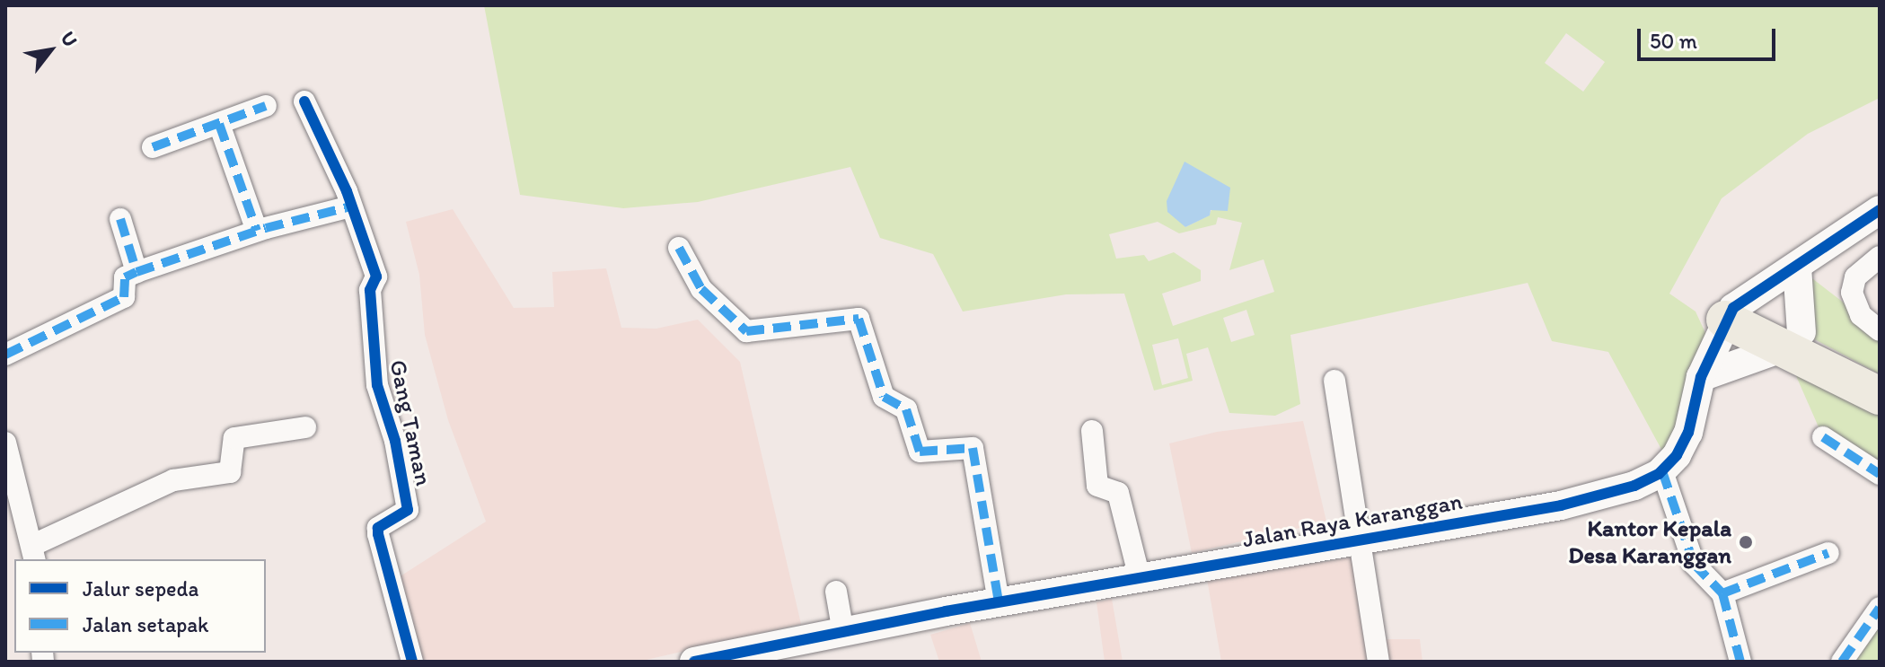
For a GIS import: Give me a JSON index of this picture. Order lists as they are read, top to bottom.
{
  "streets": {
    "street": ["Gang Taman", "Jalan Raya Karanggan"]
  },
  "places": ["Kantor Kepala Desa Karanggan"],
  "legend": ["Jalur sepeda", "Jalan setapak"],
  "scale_bar": "50 m",
  "north": "top right"
}
